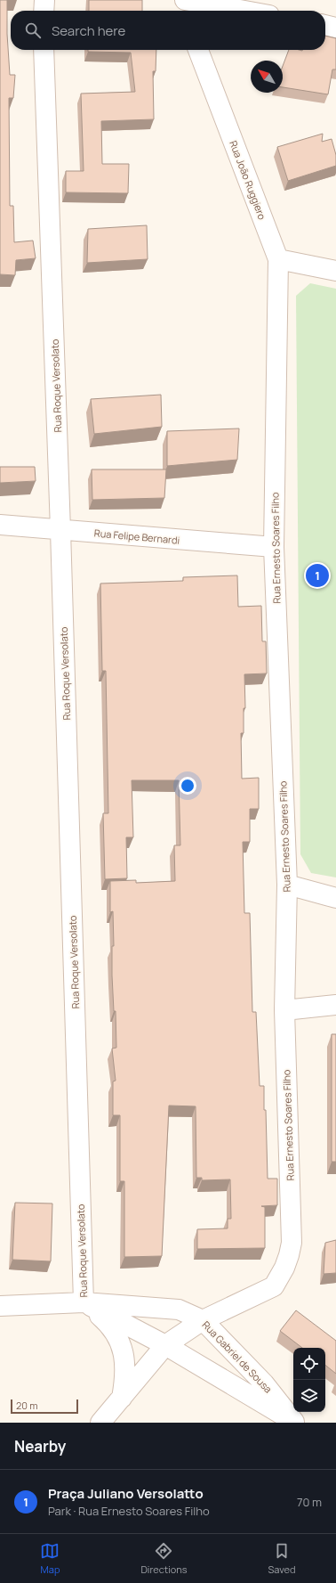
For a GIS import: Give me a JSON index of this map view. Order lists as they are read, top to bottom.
{
  "streets": {
    "street": [
      "Rua João Ruggiero",
      "Rua Roque Versolato",
      "Rua Felipe Bernardi",
      "Rua Ernesto Soares Filho",
      "Rua Gabriel de Sousa"
    ]
  },
  "crossings": [
    ["Rua João Ruggiero", "Rua Ernesto Soares Filho"],
    ["Rua Roque Versolato", "Rua Felipe Bernardi"],
    ["Rua Roque Versolato", "Rua Gabriel de Sousa"],
    ["Rua Felipe Bernardi", "Rua Ernesto Soares Filho"],
    ["Rua Ernesto Soares Filho", "Rua Gabriel de Sousa"]
  ],
  "scale_bar": "20 m",
  "north": "top left",
  "page": {
    "search": "Search here",
    "pins": "1",
    "scale": "20 m",
    "heading": "Nearby",
    "list": [
      {
        "mark": "1",
        "name": "Praça Juliano Versolatto",
        "note": "Park · Rua Ernesto Soares Filho",
        "value": "70 m"
      }
    ],
    "nav": ["Map", "Directions", "Saved"]
  }
}
